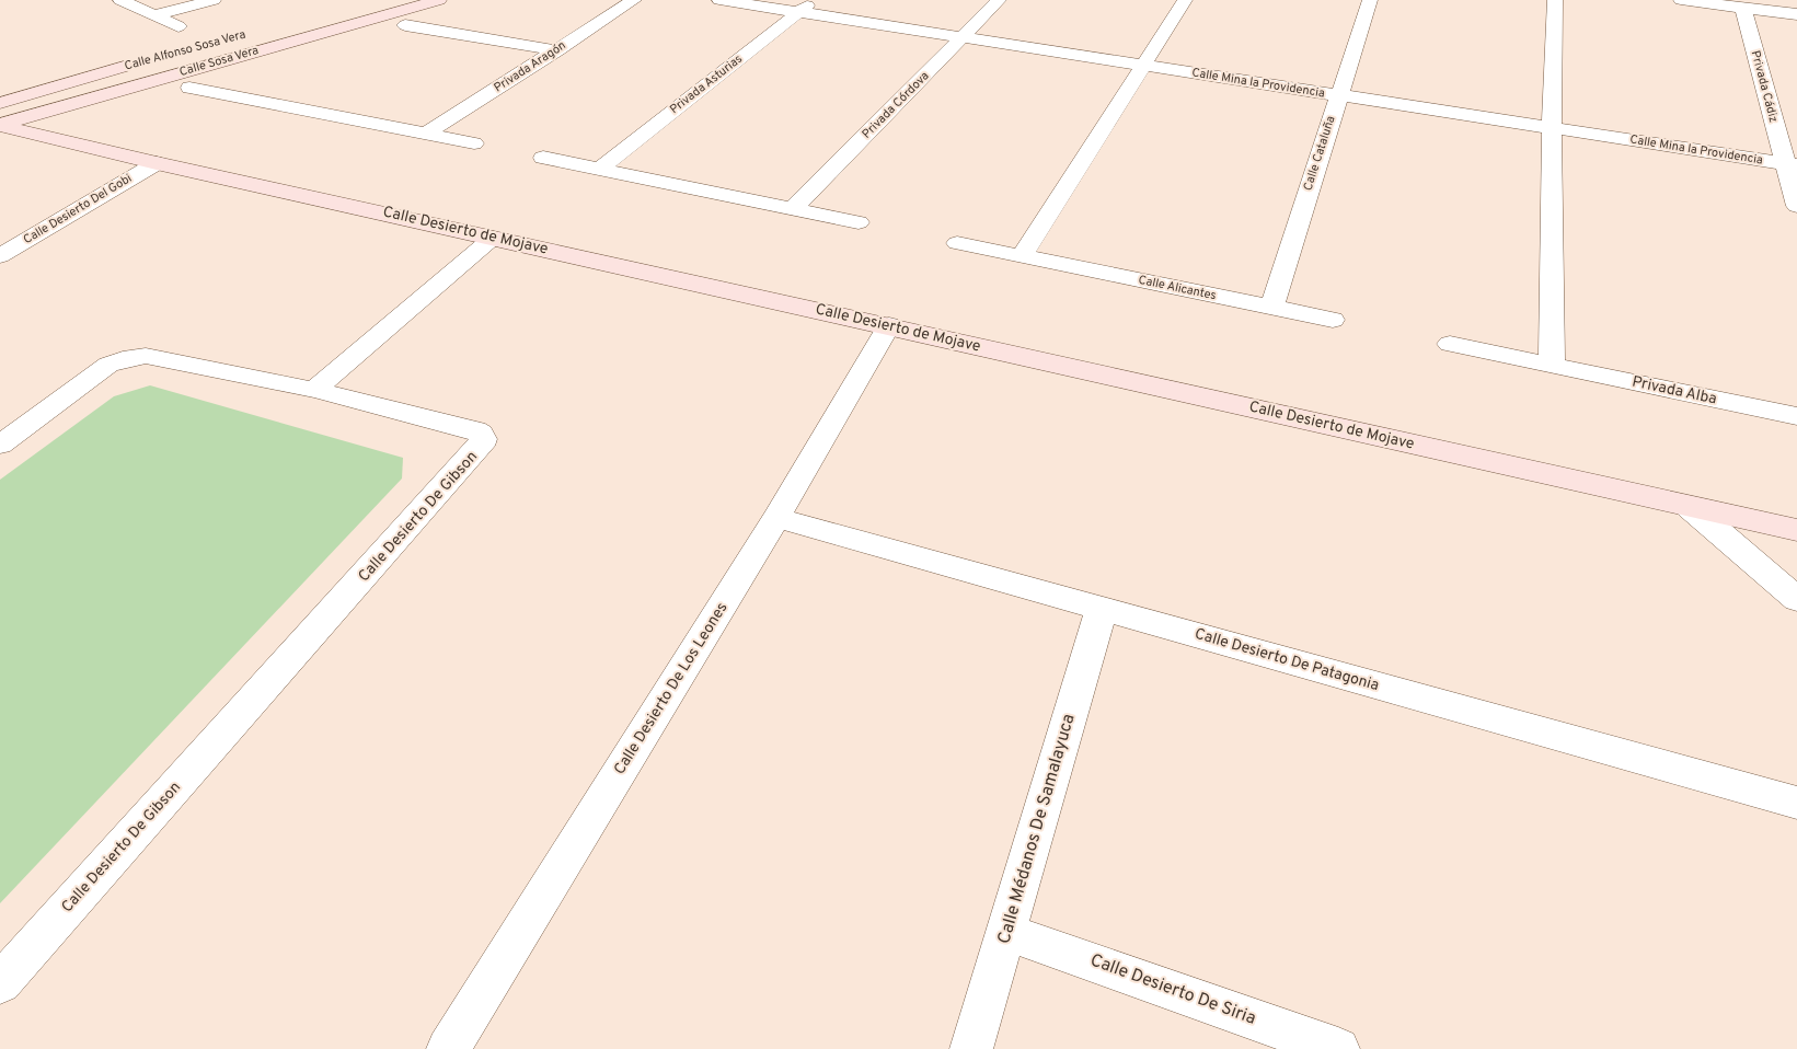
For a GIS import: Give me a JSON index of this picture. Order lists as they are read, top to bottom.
{
  "streets": {
    "street": [
      "Calle Alfonso Sosa Vera",
      "Calle Sosa Vera",
      "Privada Aragón",
      "Calle Mina la Providencia",
      "Privada Asturias",
      "Privada Cádiz",
      "Privada Córdova",
      "Calle Cataluña",
      "Calle Desierto Del Gobi",
      "Calle Desierto de Mojave",
      "Calle Alicantes",
      "Privada Alba",
      "Calle Desierto De Gibson",
      "Calle Desierto De Patagonia",
      "Calle Desierto De Los Leones",
      "Calle Médanos De Samalayuca",
      "Calle Desierto De Siria"
    ]
  },
  "crossings": [
    ["Calle Sosa Vera", "Calle Desierto de Mojave"],
    ["Calle Mina la Providencia", "Privada Asturias"],
    ["Calle Mina la Providencia", "Privada Cádiz"],
    ["Calle Mina la Providencia", "Privada Córdova"],
    ["Calle Mina la Providencia", "Calle Cataluña"],
    ["Calle Cataluña", "Calle Alicantes"],
    ["Calle Desierto Del Gobi", "Calle Desierto de Mojave"],
    ["Calle Desierto de Mojave", "Calle Desierto De Los Leones"],
    ["Calle Desierto De Patagonia", "Calle Desierto De Los Leones"],
    ["Calle Desierto De Patagonia", "Calle Médanos De Samalayuca"],
    ["Calle Médanos De Samalayuca", "Calle Desierto De Siria"]
  ]
}
